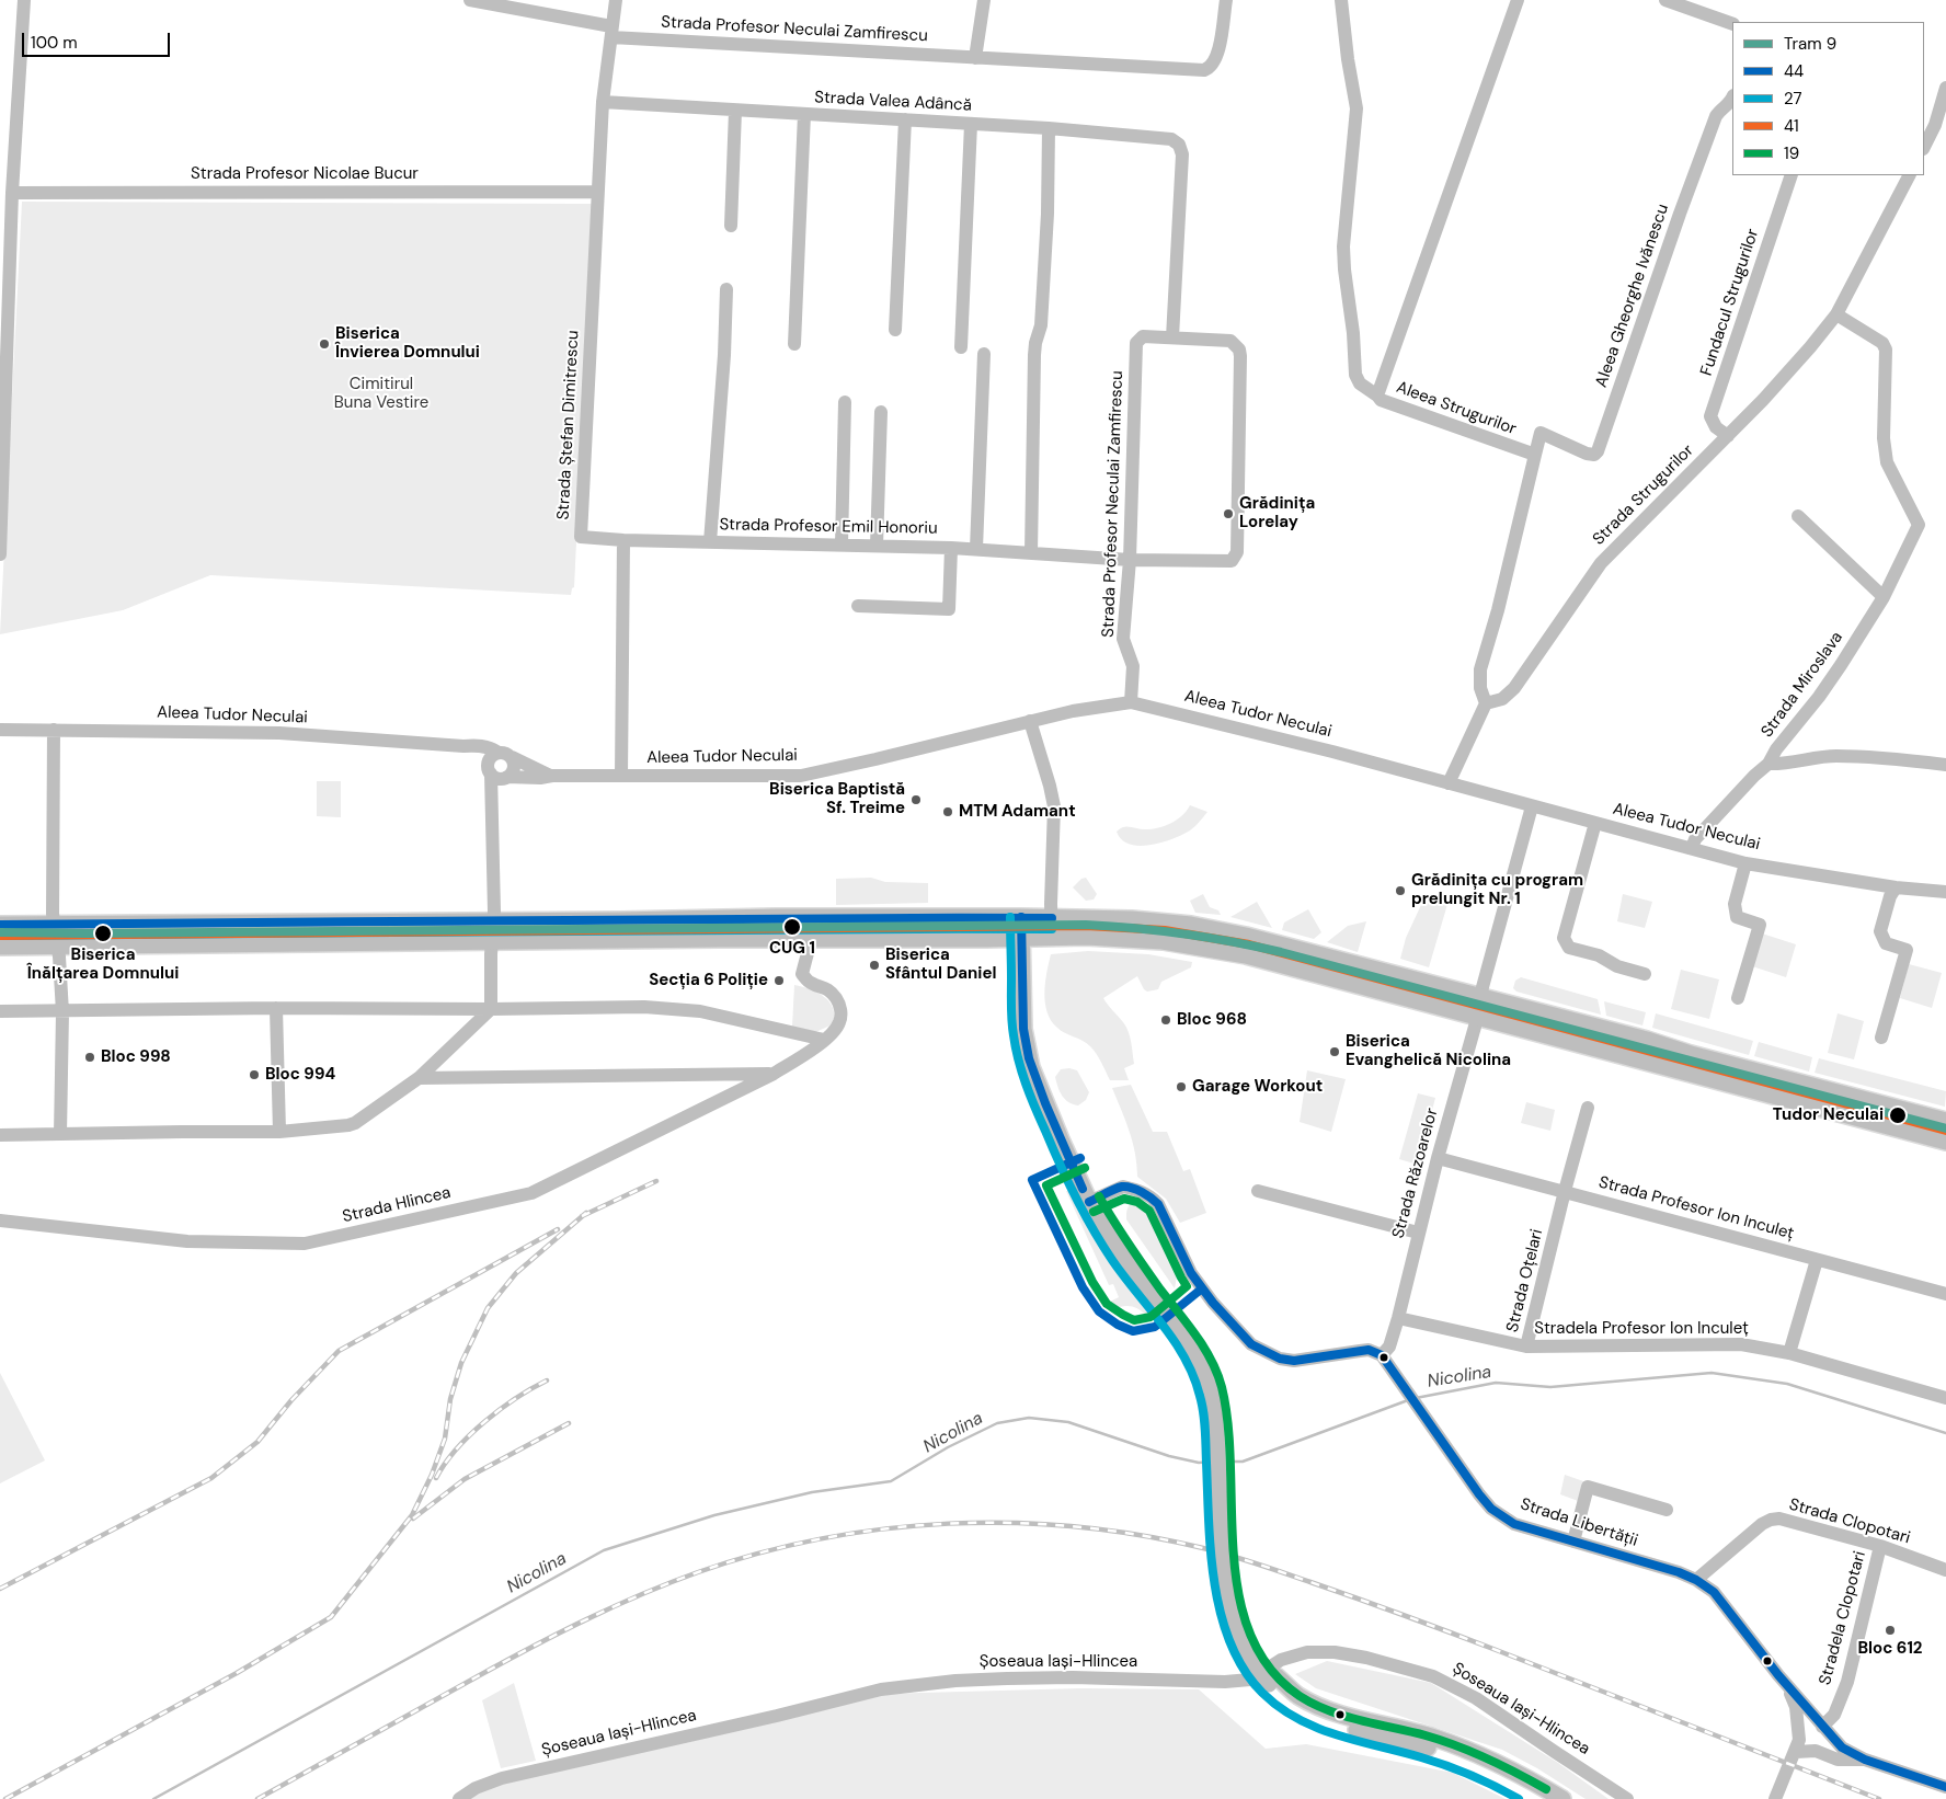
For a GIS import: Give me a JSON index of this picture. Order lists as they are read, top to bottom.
{
  "streets": {
    "street": [
      "Strada Profesor Neculai Zamfirescu",
      "Strada Valea Adâncă",
      "Strada Profesor Nicolae Bucur",
      "Aleea Gheorghe Ivănescu",
      "Fundacul Strugurilor",
      "Aleea Strugurilor",
      "Strada Ștefan Dimitrescu",
      "Strada Strugurilor",
      "Strada Profesor Emil Honoriu",
      "Strada Miroslava",
      "Aleea Tudor Neculai",
      "Strada Răzoarelor",
      "Strada Hlincea",
      "Strada Profesor Ion Inculeț",
      "Strada Oțelari",
      "Stradela Profesor Ion Inculeț",
      "Strada Clopotari",
      "Strada Libertății",
      "Stradela Clopotari",
      "Șoseaua Iași-Hlincea"
    ]
  },
  "crossings": [
    ["Strada Profesor Neculai Zamfirescu", "Strada Valea Adâncă"],
    ["Strada Profesor Neculai Zamfirescu", "Strada Ștefan Dimitrescu"],
    ["Strada Profesor Neculai Zamfirescu", "Strada Profesor Emil Honoriu"],
    ["Strada Profesor Neculai Zamfirescu", "Aleea Tudor Neculai"],
    ["Strada Valea Adâncă", "Strada Ștefan Dimitrescu"],
    ["Strada Valea Adâncă", "Strada Profesor Emil Honoriu"],
    ["Strada Profesor Nicolae Bucur", "Strada Ștefan Dimitrescu"],
    ["Aleea Gheorghe Ivănescu", "Aleea Strugurilor"],
    ["Fundacul Strugurilor", "Strada Strugurilor"],
    ["Strada Ștefan Dimitrescu", "Strada Profesor Emil Honoriu"],
    ["Strada Strugurilor", "Strada Miroslava"],
    ["Strada Miroslava", "Aleea Tudor Neculai"],
    ["Strada Răzoarelor", "Strada Profesor Ion Inculeț"],
    ["Strada Răzoarelor", "Stradela Profesor Ion Inculeț"],
    ["Strada Răzoarelor", "Strada Libertății"],
    ["Strada Profesor Ion Inculeț", "Strada Oțelari"],
    ["Strada Oțelari", "Stradela Profesor Ion Inculeț"],
    ["Strada Clopotari", "Strada Libertății"],
    ["Strada Clopotari", "Stradela Clopotari"],
    ["Strada Libertății", "Stradela Clopotari"]
  ],
  "water": ["Nicolina"],
  "parks": ["Cimitirul Buna Vestire"],
  "places": [
    "Biserica Învierea Domnului",
    "Grădinița Lorelay",
    "Biserica Baptistă Sf. Treime",
    "MTM Adamant",
    "Grădinița cu program prelungit Nr. 1",
    "CUG 1",
    "Biserica Înălțarea Domnului",
    "Biserica Sfântul Daniel",
    "Secția 6 Poliție",
    "Bloc 968",
    "Biserica Evanghelică Nicolina",
    "Bloc 998",
    "Bloc 994",
    "Garage Workout",
    "Tudor Neculai",
    "Bloc 612"
  ],
  "lines": [
    "transit line 44",
    "transit line 27",
    "tram line 9",
    "transit line 41",
    "transit line 19"
  ],
  "legend": [
    "Tram 9",
    "44",
    "27",
    "41",
    "19"
  ],
  "scale_bar": "100 m"
}
